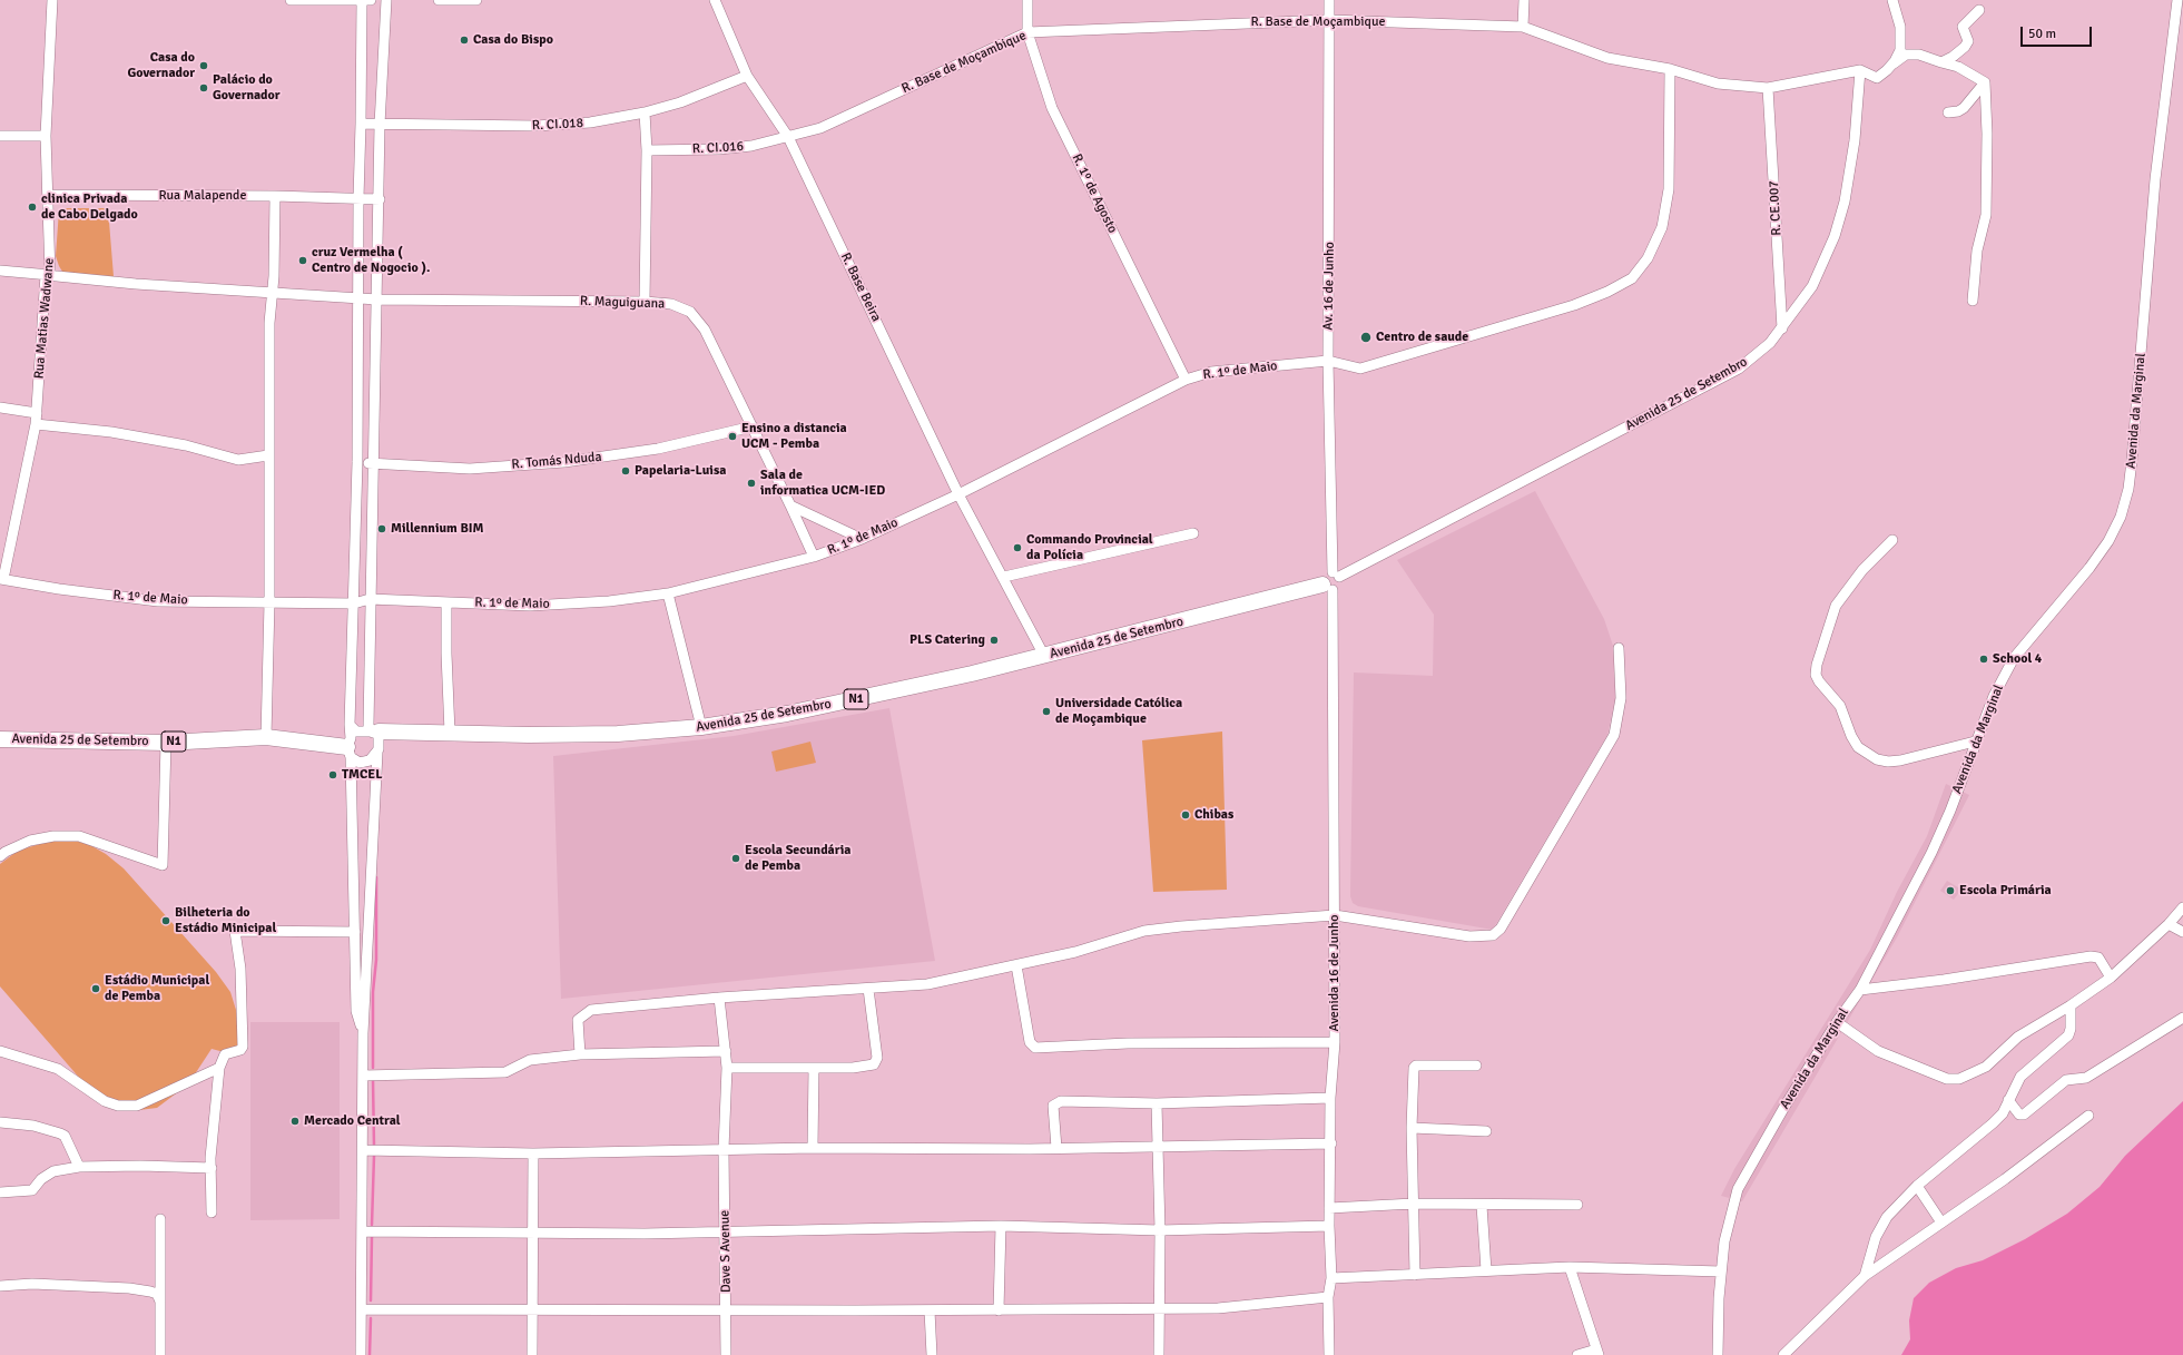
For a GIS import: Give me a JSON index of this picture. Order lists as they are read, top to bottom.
{
  "streets": {
    "highway": ["Avenida 25 de Setembro", "N1"],
    "street": [
      "R. Base de Moçambique",
      "R. CI.018",
      "R. CI.016",
      "R. 1º de Agosto",
      "Rua Malapende",
      "R. CE.007",
      "Av. 16 de Junho",
      "R. Base Beira",
      "R. Maguiguana",
      "Rua Matias Wadwane",
      "R. 1º de Maio",
      "Avenida da Marginal",
      "R. Tomás Nduda",
      "Avenida 16 de Junho",
      "Dave S Avenue"
    ]
  },
  "crossings": [
    ["R. Base de Moçambique", "R. CI.016"],
    ["R. Base de Moçambique", "R. 1º de Agosto"],
    ["R. Base de Moçambique", "R. CE.007"],
    ["R. Base de Moçambique", "Av. 16 de Junho"],
    ["R. Base de Moçambique", "R. Base Beira"],
    ["R. Base de Moçambique", "R. 1º de Maio"],
    ["R. Base de Moçambique", "Avenida 25 de Setembro"],
    ["R. CI.018", "R. Base Beira"],
    ["R. CI.016", "R. Base Beira"],
    ["R. 1º de Agosto", "R. 1º de Maio"],
    ["Rua Malapende", "Rua Matias Wadwane"],
    ["R. CE.007", "Avenida 25 de Setembro"],
    ["Av. 16 de Junho", "R. 1º de Maio"],
    ["Av. 16 de Junho", "Avenida 25 de Setembro"],
    ["Av. 16 de Junho", "Avenida 16 de Junho"],
    ["R. Base Beira", "R. 1º de Maio"],
    ["R. Base Beira", "Avenida 25 de Setembro"],
    ["R. Maguiguana", "Rua Matias Wadwane"],
    ["R. Maguiguana", "R. 1º de Maio"],
    ["R. Maguiguana", "R. Tomás Nduda"],
    ["Rua Matias Wadwane", "R. 1º de Maio"],
    ["Avenida 25 de Setembro", "Avenida 16 de Junho"]
  ],
  "places": [
    "Casa do Bispo",
    "Casa do Governador",
    "Palácio do Governador",
    "clinica Privada de Cabo Delgado",
    "cruz Vermelha ( Centro de Nogocio ).",
    "Centro de saude",
    "Ensino a distancia UCM - Pemba",
    "Papelaria-Luisa",
    "Sala de informatica UCM-IED",
    "Millennium BIM",
    "Commando Provincial da Polícia",
    "PLS Catering",
    "School 4",
    "Universidade Católica de Moçambique",
    "TMCEL",
    "Chibas",
    "Escola Secundária de Pemba",
    "Escola Primária",
    "Bilheteria do Estádio Minicipal",
    "Estádio Municipal de Pemba",
    "Mercado Central"
  ],
  "scale_bar": "50 m"
}
